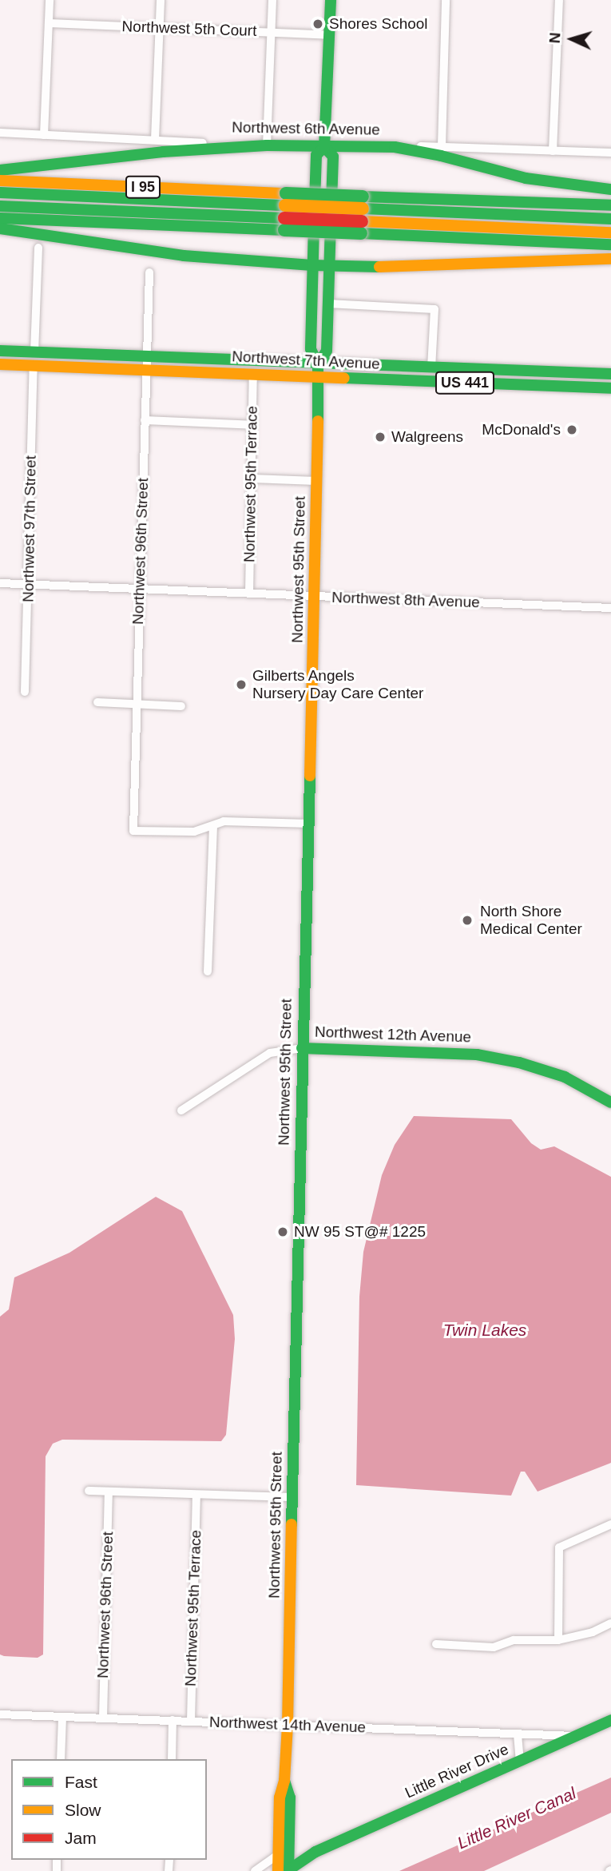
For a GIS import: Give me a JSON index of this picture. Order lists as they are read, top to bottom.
{
  "streets": {
    "main road": [
      "Northwest 6th Avenue",
      "I 95",
      "Northwest 7th Avenue",
      "US 441",
      "Northwest 95th Street",
      "Northwest 12th Avenue",
      "Little River Drive"
    ],
    "street": [
      "Northwest 5th Court",
      "Northwest 95th Terrace",
      "Northwest 97th Street",
      "Northwest 96th Street",
      "Northwest 8th Avenue",
      "Northwest 14th Avenue"
    ]
  },
  "crossings": [
    ["Northwest 5th Court", "Northwest 95th Street"],
    ["Northwest 6th Avenue", "Northwest 95th Street"],
    ["Northwest 7th Avenue", "Northwest 95th Terrace"],
    ["Northwest 7th Avenue", "Northwest 97th Street"],
    ["Northwest 7th Avenue", "Northwest 96th Street"],
    ["Northwest 7th Avenue", "Northwest 95th Street"],
    ["Northwest 95th Terrace", "Northwest 8th Avenue"],
    ["Northwest 95th Terrace", "Northwest 14th Avenue"],
    ["Northwest 97th Street", "Northwest 8th Avenue"],
    ["Northwest 96th Street", "Northwest 8th Avenue"],
    ["Northwest 96th Street", "Northwest 14th Avenue"],
    ["Northwest 95th Street", "Northwest 8th Avenue"],
    ["Northwest 95th Street", "Northwest 12th Avenue"],
    ["Northwest 95th Street", "Northwest 14th Avenue"],
    ["Northwest 95th Street", "Little River Drive"],
    ["Northwest 14th Avenue", "Little River Drive"]
  ],
  "water": ["Twin Lakes", "Little River Canal"],
  "places": [
    "Shores School",
    "McDonald's",
    "Walgreens",
    "Gilberts Angels Nursery Day Care Center",
    "North Shore Medical Center",
    "NW 95 ST@# 1225"
  ],
  "legend": ["Fast", "Slow", "Jam"],
  "north": "left"
}
